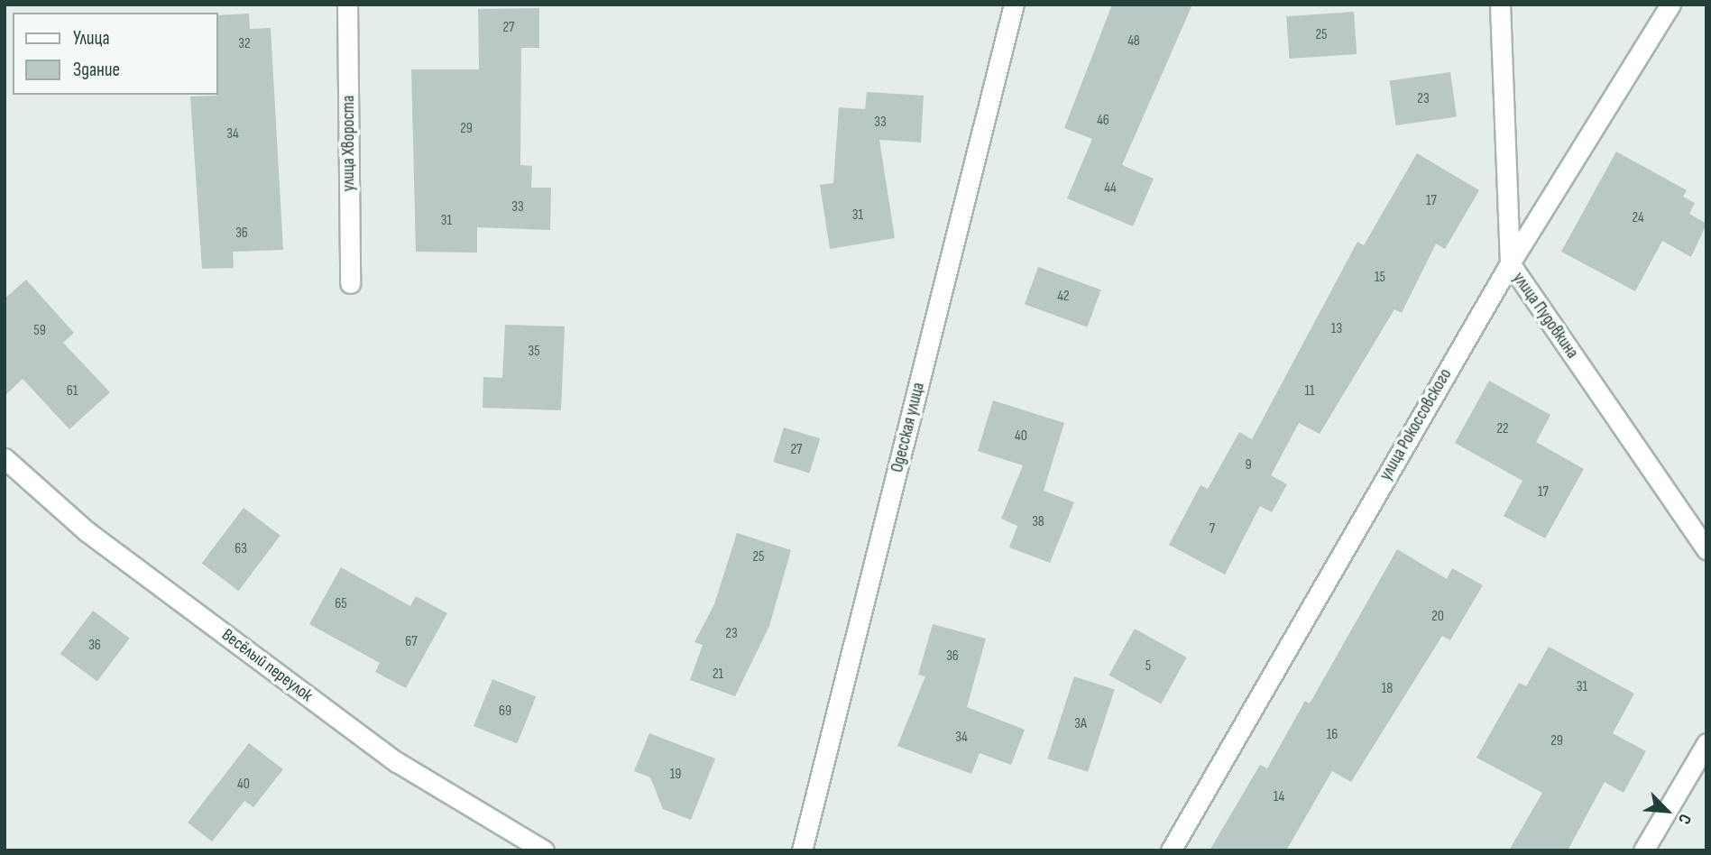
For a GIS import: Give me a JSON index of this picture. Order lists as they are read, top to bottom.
{
  "streets": {
    "street": [
      "улица Хвороста",
      "улица Пудовкина",
      "улица Рокоссовского",
      "Одесская улица",
      "Весёлый переулок"
    ]
  },
  "crossings": [
    ["улица Пудовкина", "улица Рокоссовского"]
  ],
  "house_numbers": [
    "27",
    "25",
    "48",
    "32",
    "23",
    "46",
    "33",
    "29",
    "34",
    "44",
    "17",
    "33",
    "31",
    "24",
    "31",
    "36",
    "15",
    "42",
    "13",
    "59",
    "35",
    "61",
    "11",
    "22",
    "40",
    "27",
    "9",
    "17",
    "38",
    "7",
    "63",
    "25",
    "65",
    "20",
    "23",
    "67",
    "36",
    "36",
    "5",
    "21",
    "31",
    "18",
    "69",
    "3А",
    "16",
    "34",
    "29",
    "19",
    "40",
    "14"
  ],
  "legend": ["Улица", "Здание"],
  "north": "bottom right"
}
